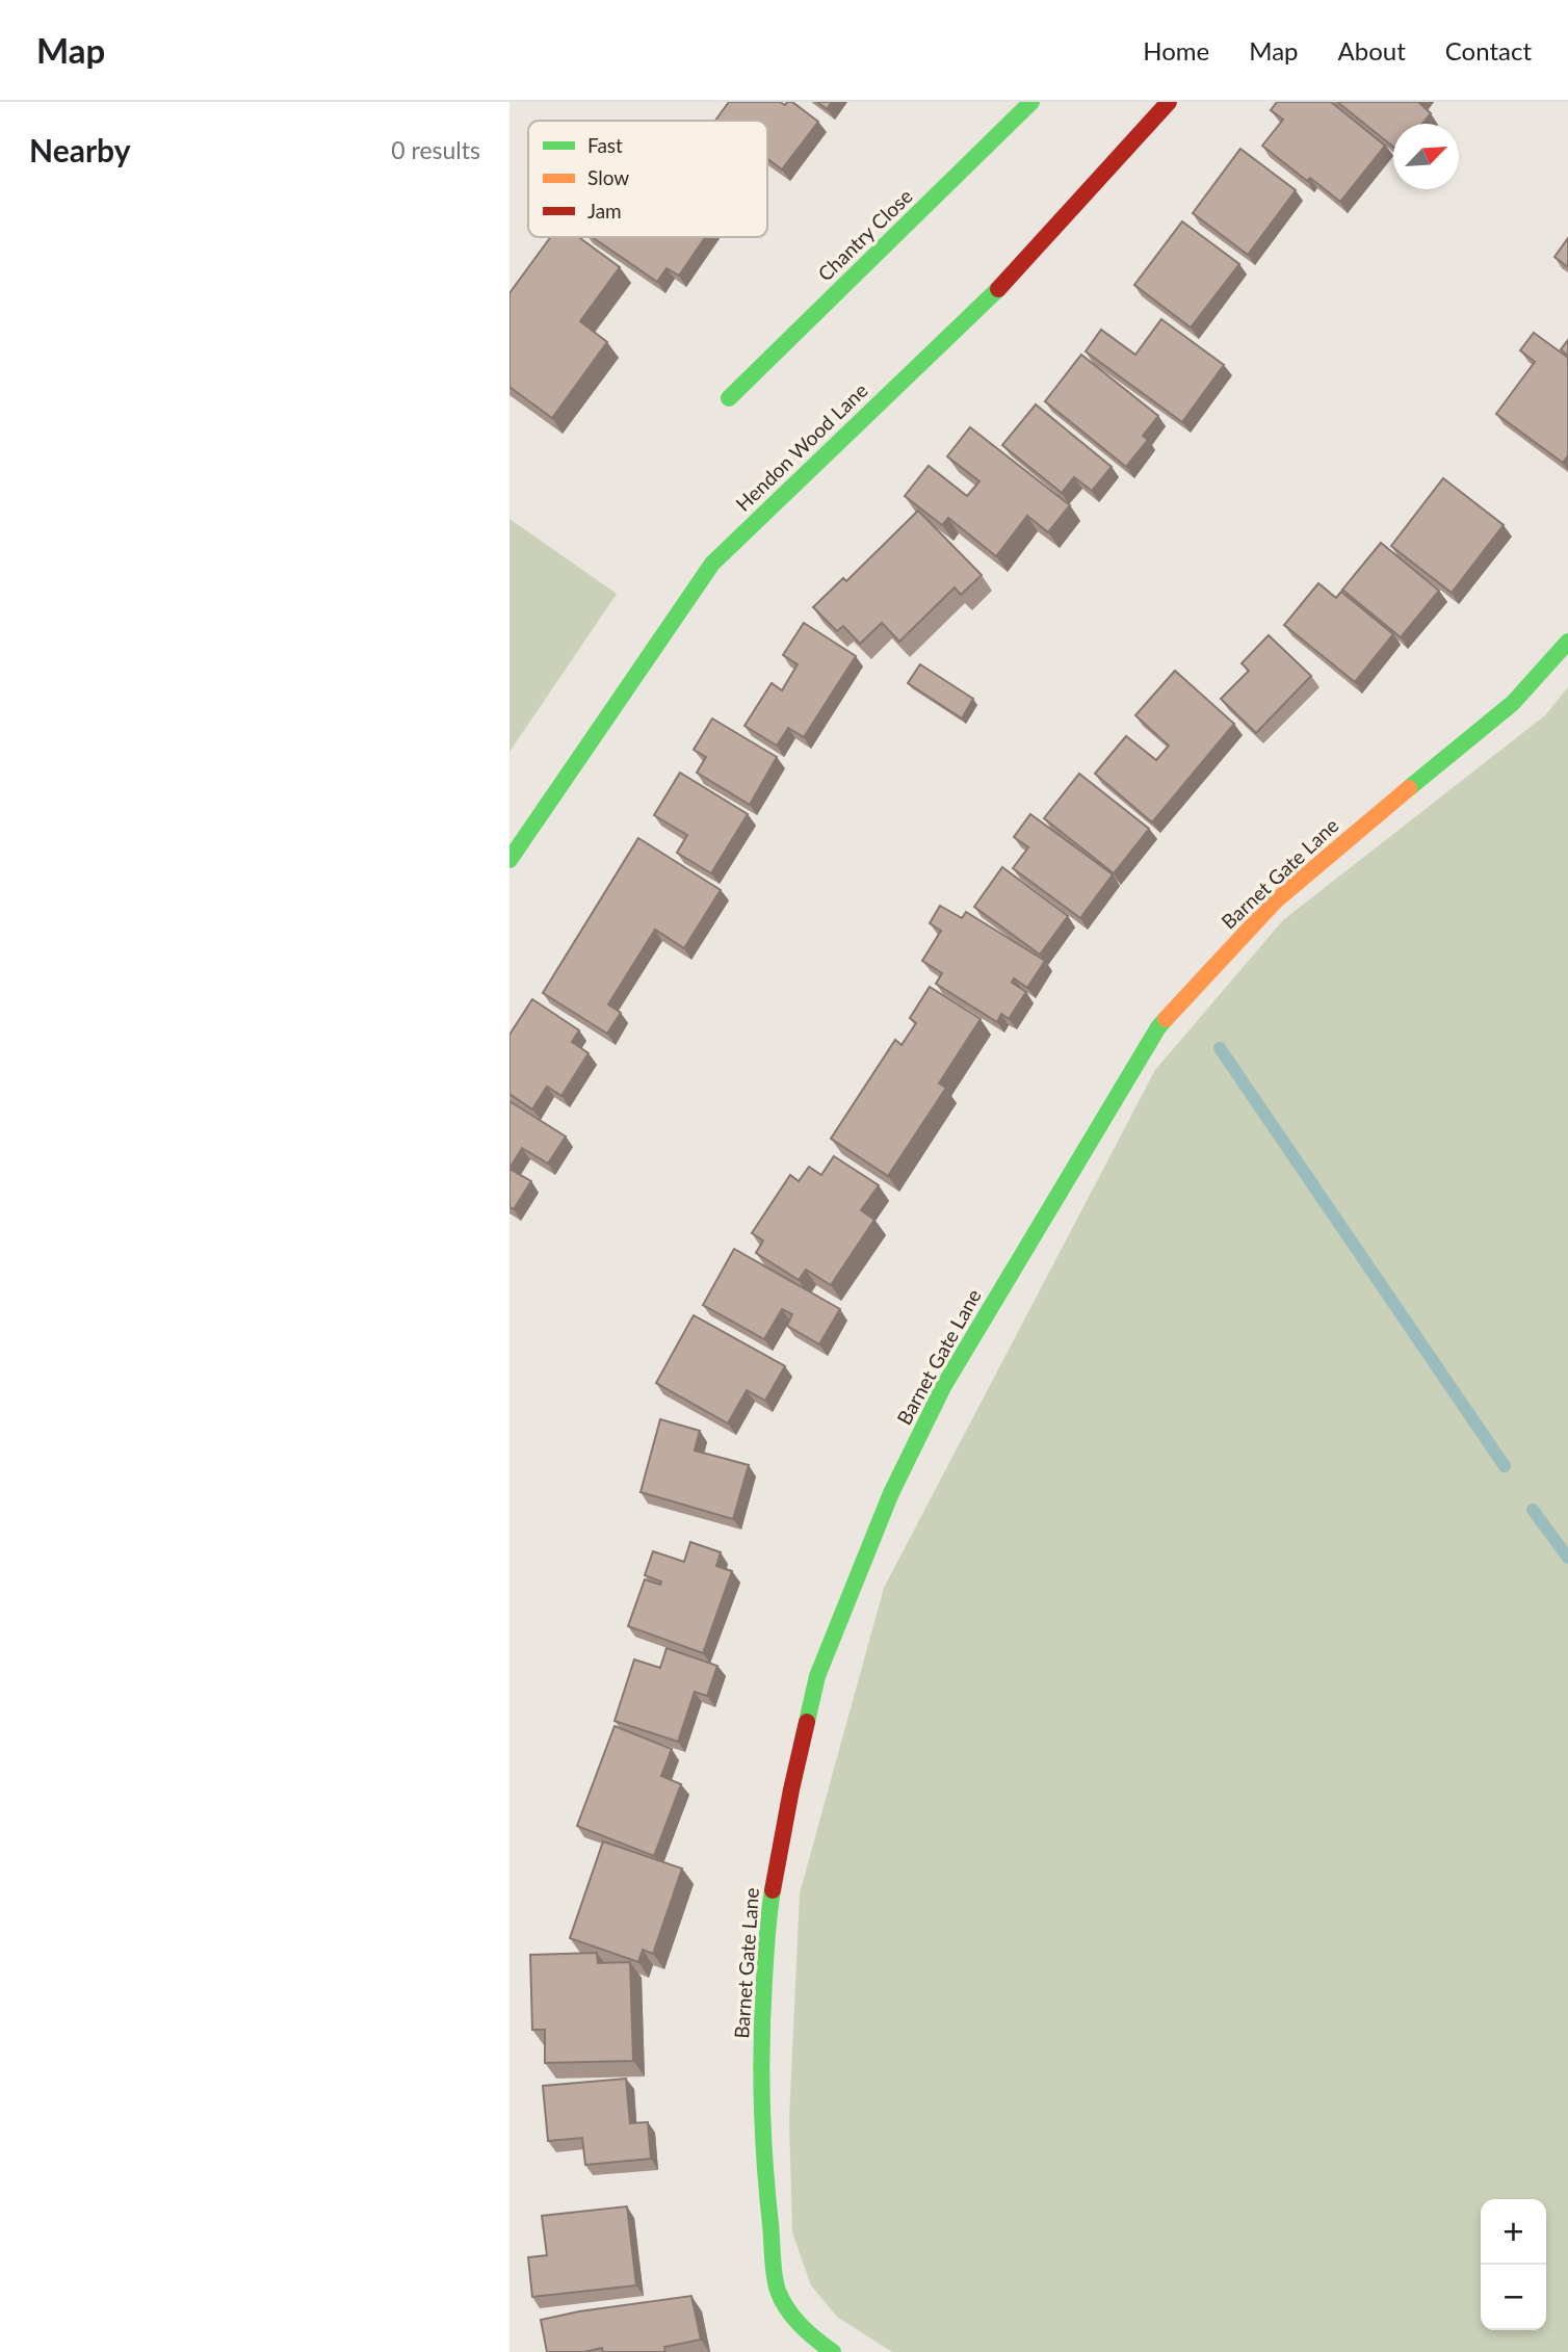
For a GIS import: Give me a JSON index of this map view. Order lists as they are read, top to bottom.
{
  "streets": {
    "street": ["Chantry Close", "Hendon Wood Lane", "Barnet Gate Lane"]
  },
  "legend": ["Fast", "Slow", "Jam"],
  "north": "top right",
  "page": {
    "header": "Map",
    "nav": [
      "Home",
      "Map",
      "About",
      "Contact"
    ],
    "heading": ["Nearby", "0 results"],
    "map_buttons": ["+", "−"]
  }
}
